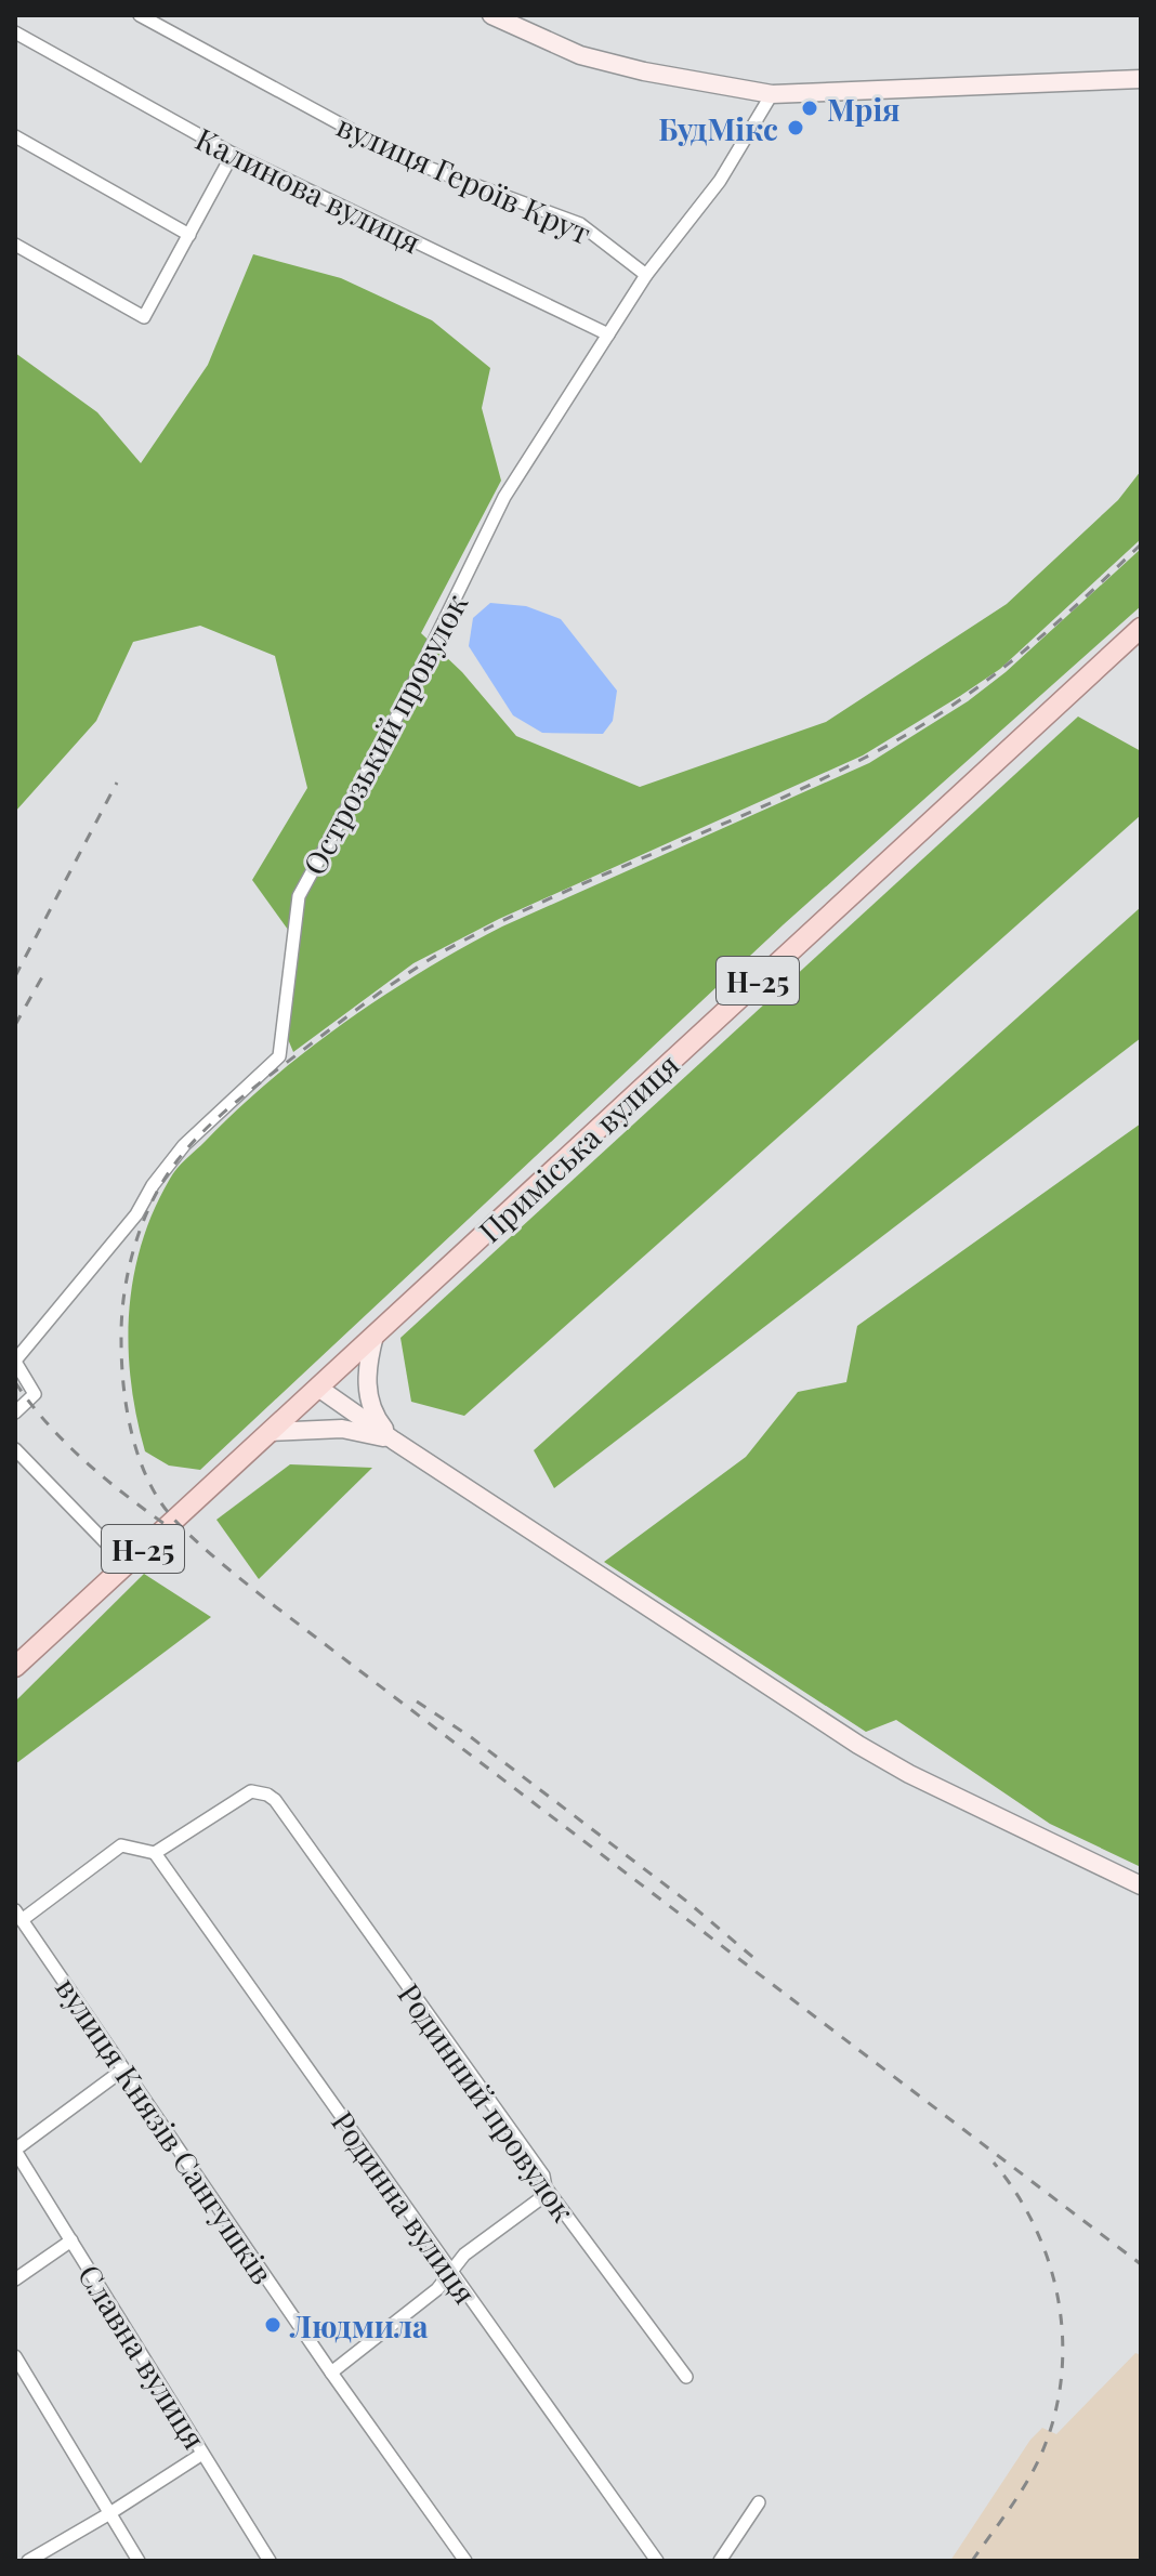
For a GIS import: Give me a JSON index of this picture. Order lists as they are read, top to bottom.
{
  "streets": {
    "main road": ["Н-25", "Приміська вулиця"],
    "street": [
      "вулиця Героїв Крут",
      "Калинова вулиця",
      "Острозький провулок",
      "Родинний провулок",
      "вулиця Князів Сангушків",
      "Родинна вулиця",
      "Славна вулиця"
    ]
  },
  "crossings": [
    ["вулиця Героїв Крут", "Острозький провулок"],
    ["Калинова вулиця", "Острозький провулок"],
    ["Родинний провулок", "Родинна вулиця"]
  ],
  "places": ["Мрія", "БудМікс", "Людмила"]
}
